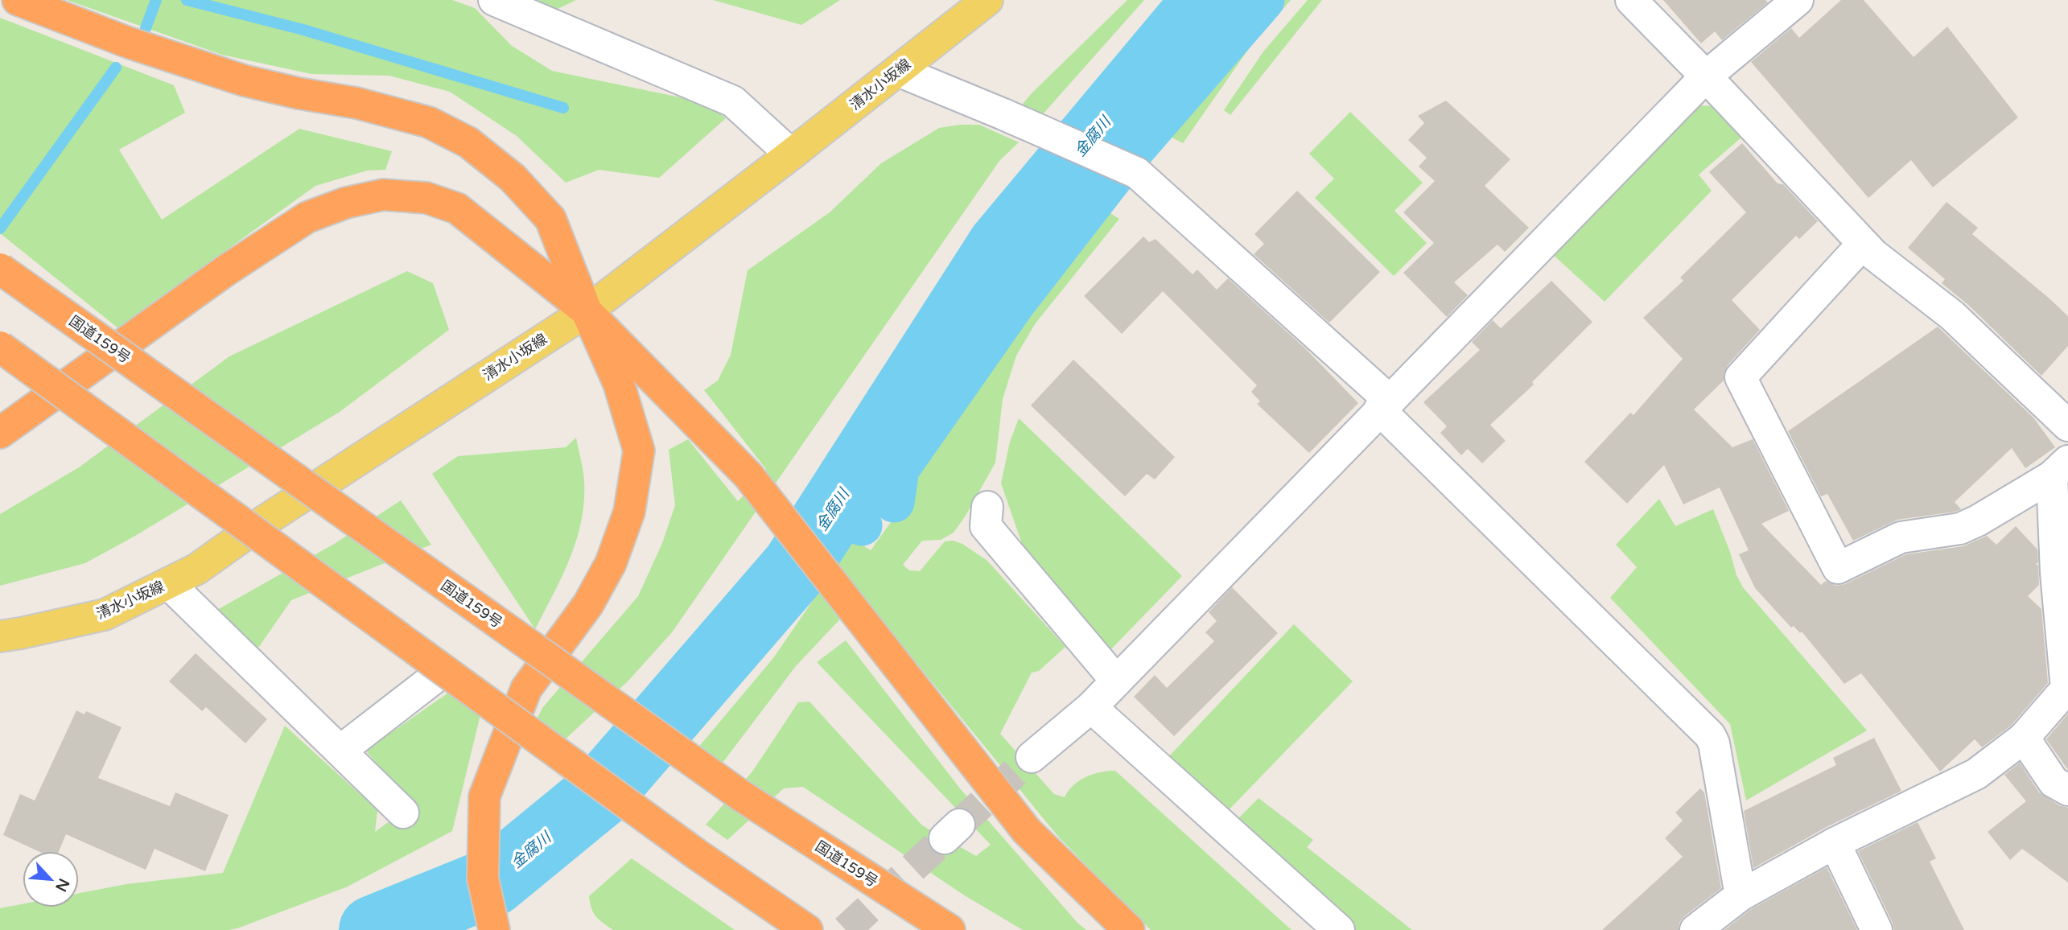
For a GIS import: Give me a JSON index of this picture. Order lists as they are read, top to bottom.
{
  "streets": {
    "highway": ["国道159号"],
    "main road": ["清水小坂線"]
  },
  "water": ["金腐川"],
  "north": "bottom right"
}
